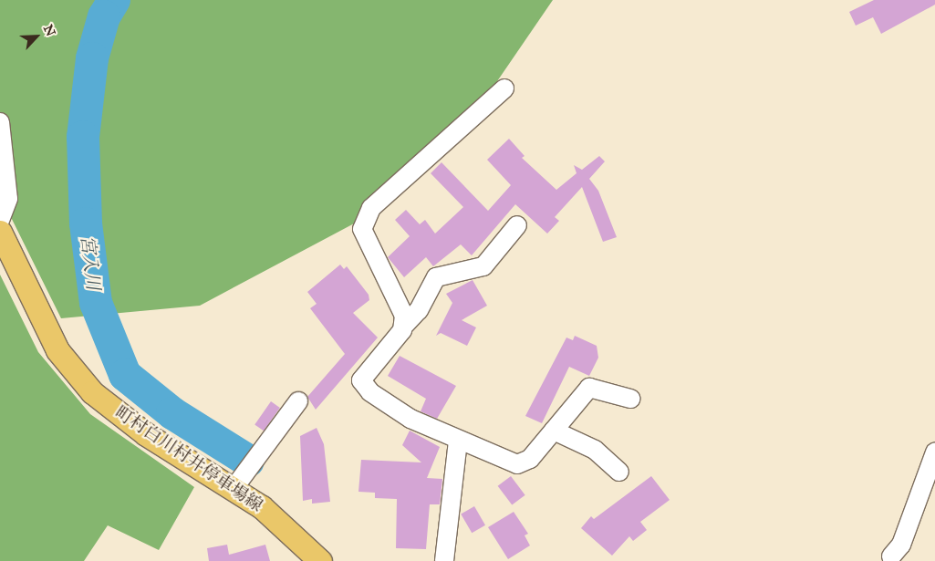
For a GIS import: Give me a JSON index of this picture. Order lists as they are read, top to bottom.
{
  "streets": {
    "main road": ["町村白川村井停車場線"]
  },
  "water": ["宮入川"],
  "north": "top right"
}
